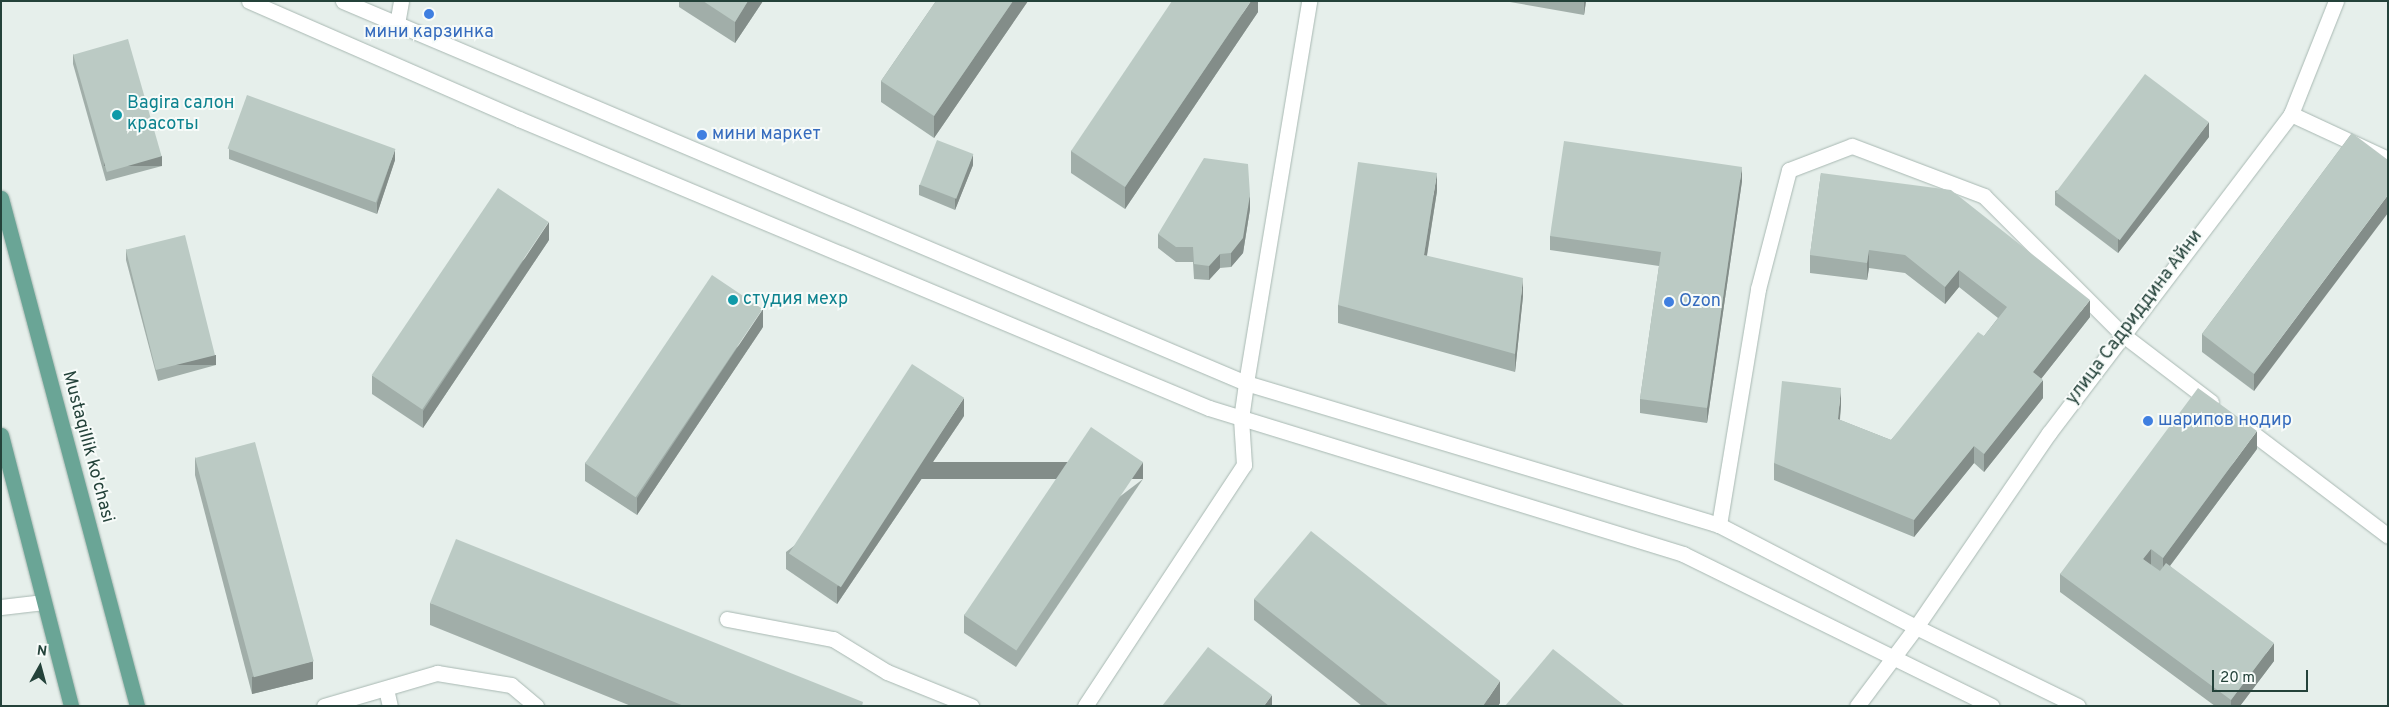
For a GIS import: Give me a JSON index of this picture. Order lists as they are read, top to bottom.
{
  "streets": {
    "main road": ["улица Садриддина Айни", "Mustaqillik ko'chasi"]
  },
  "places": [
    "мини карзинка",
    "Bagira салон красоты",
    "мини маркет",
    "студия мехр",
    "Ozon",
    "шарипов нодир"
  ],
  "scale_bar": "20 m",
  "north": "top"
}
